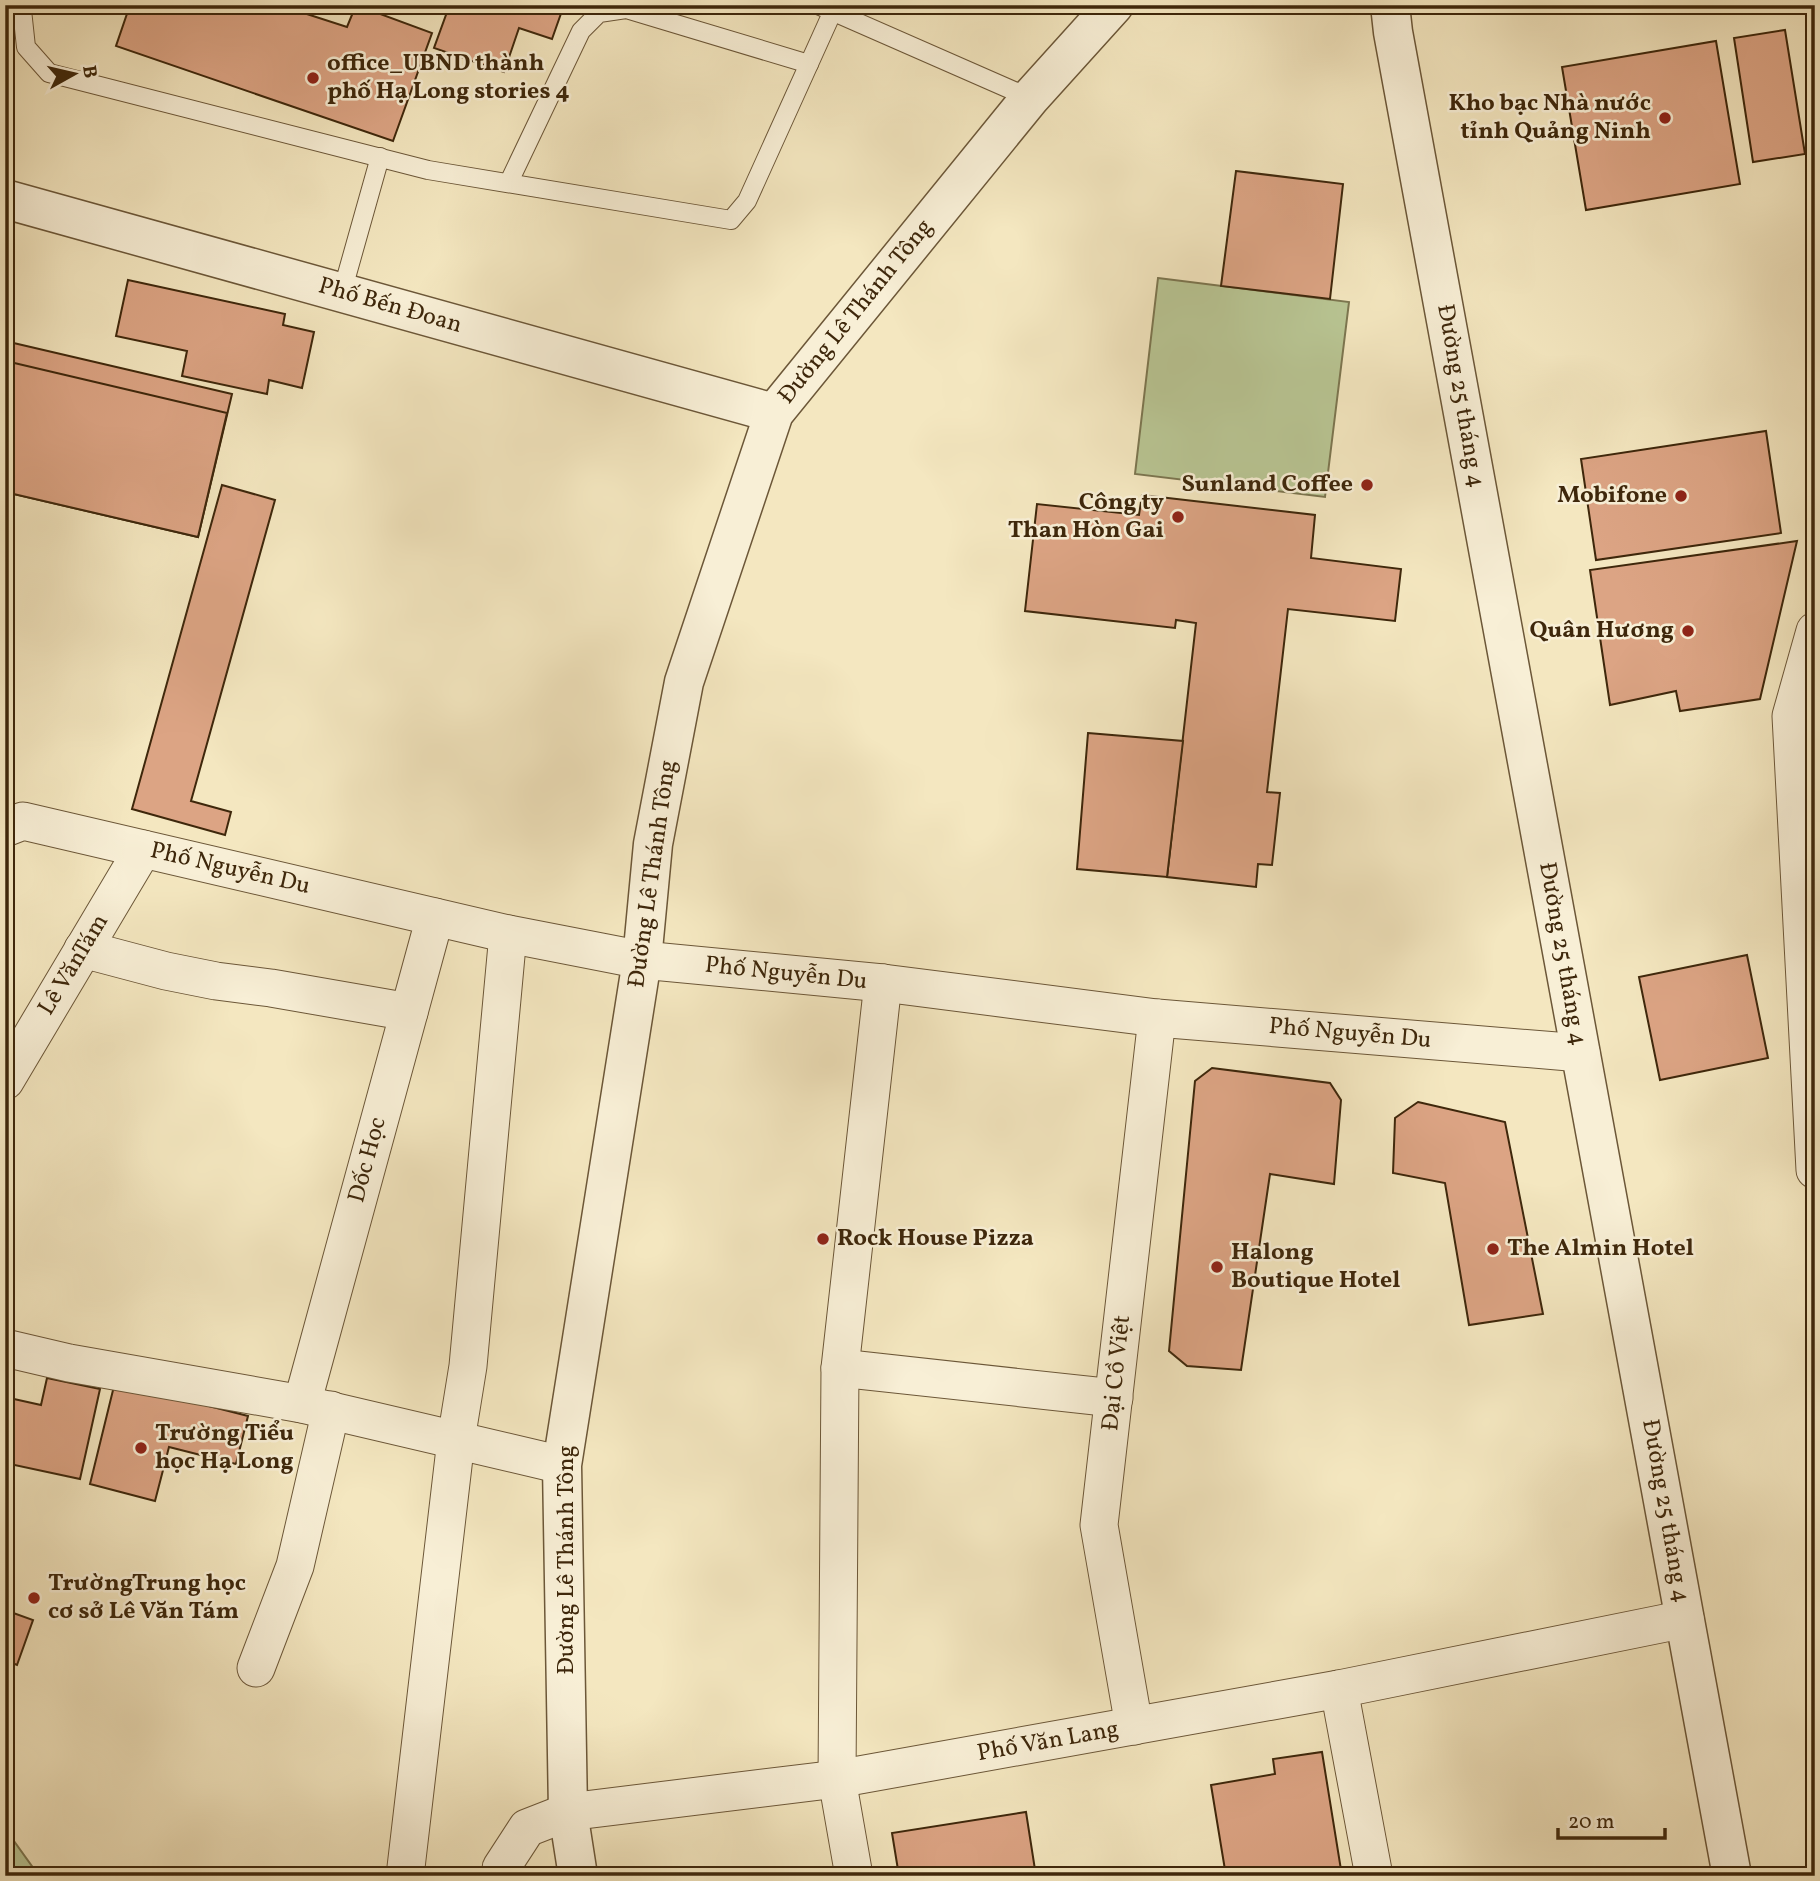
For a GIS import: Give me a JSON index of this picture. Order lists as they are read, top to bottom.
{
  "streets": {
    "street": [
      "Phố Bến Đoan",
      "Đường Lê Thánh Tông",
      "Đường 25 tháng 4",
      "Phố Nguyễn Du",
      "Lê VănTám",
      "Dốc Học",
      "Đại Cồ Việt",
      "Phố Văn Lang"
    ]
  },
  "crossings": [
    ["Phố Bến Đoan", "Đường Lê Thánh Tông"],
    ["Đường Lê Thánh Tông", "Phố Nguyễn Du"],
    ["Đường Lê Thánh Tông", "Phố Văn Lang"],
    ["Đường 25 tháng 4", "Phố Nguyễn Du"],
    ["Đường 25 tháng 4", "Phố Văn Lang"],
    ["Phố Nguyễn Du", "Lê VănTám"],
    ["Phố Nguyễn Du", "Dốc Học"],
    ["Phố Nguyễn Du", "Đại Cồ Việt"],
    ["Đại Cồ Việt", "Phố Văn Lang"]
  ],
  "places": [
    "office_UBND thành phố Hạ Long stories 4",
    "Kho bạc Nhà nước tỉnh Quảng Ninh",
    "Sunland Coffee",
    "Mobifone",
    "Công ty Than Hòn Gai",
    "Quân Hương",
    "Rock House Pizza",
    "The Almin Hotel",
    "Halong Boutique Hotel",
    "Trường Tiểu học Hạ Long",
    "TrườngTrung học cơ sở Lê Văn Tám"
  ],
  "scale_bar": "20 m",
  "north": "right"
}
